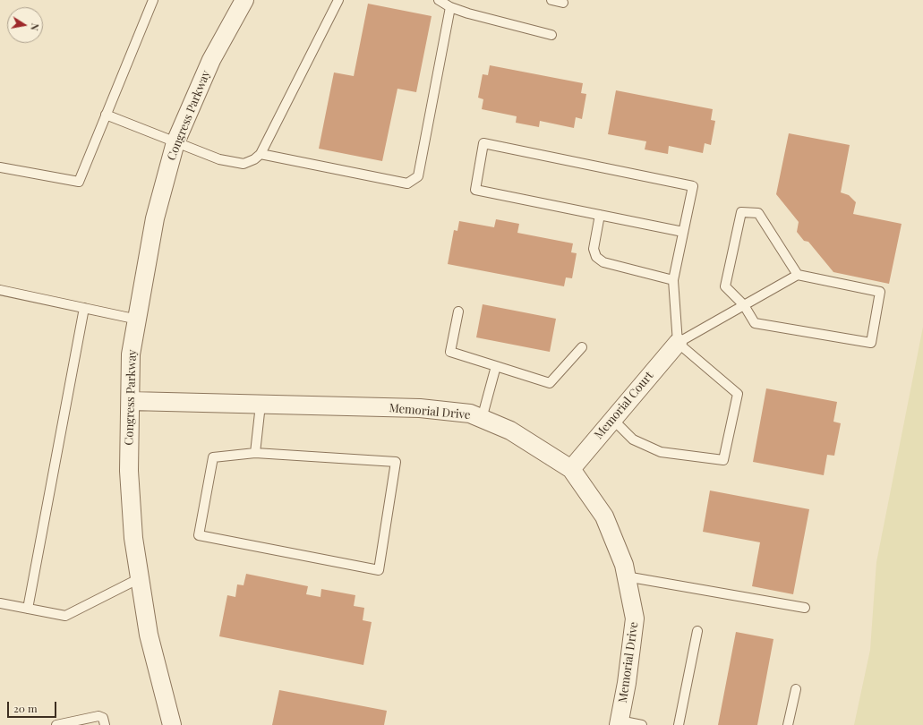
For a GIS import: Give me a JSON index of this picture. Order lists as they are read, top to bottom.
{
  "streets": {
    "street": ["Congress Parkway", "Memorial Court", "Memorial Drive"]
  },
  "crossings": [
    ["Congress Parkway", "Memorial Drive"],
    ["Memorial Court", "Memorial Drive"]
  ],
  "scale_bar": "20 m",
  "north": "right"
}
